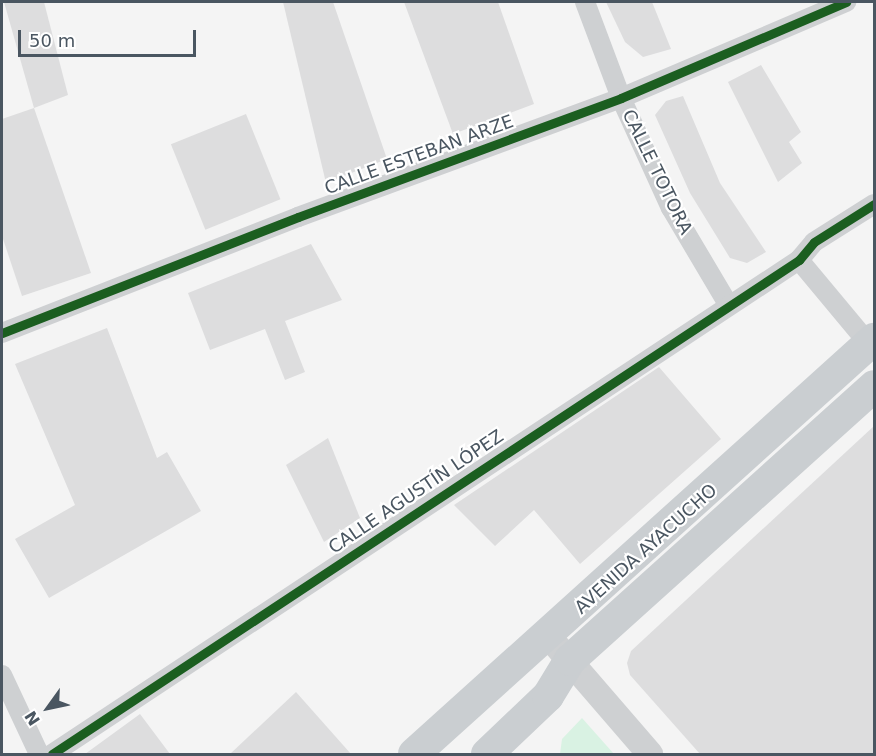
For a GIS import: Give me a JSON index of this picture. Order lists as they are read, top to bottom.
{
  "streets": {
    "main road": ["AVENIDA AYACUCHO"],
    "street": ["CALLE ESTEBAN ARZE", "CALLE TOTORA", "CALLE AGUSTÍN LÓPEZ"]
  },
  "crossings": [
    ["CALLE ESTEBAN ARZE", "CALLE TOTORA"],
    ["CALLE TOTORA", "CALLE AGUSTÍN LÓPEZ"]
  ],
  "scale_bar": "50 m",
  "north": "bottom left"
}
